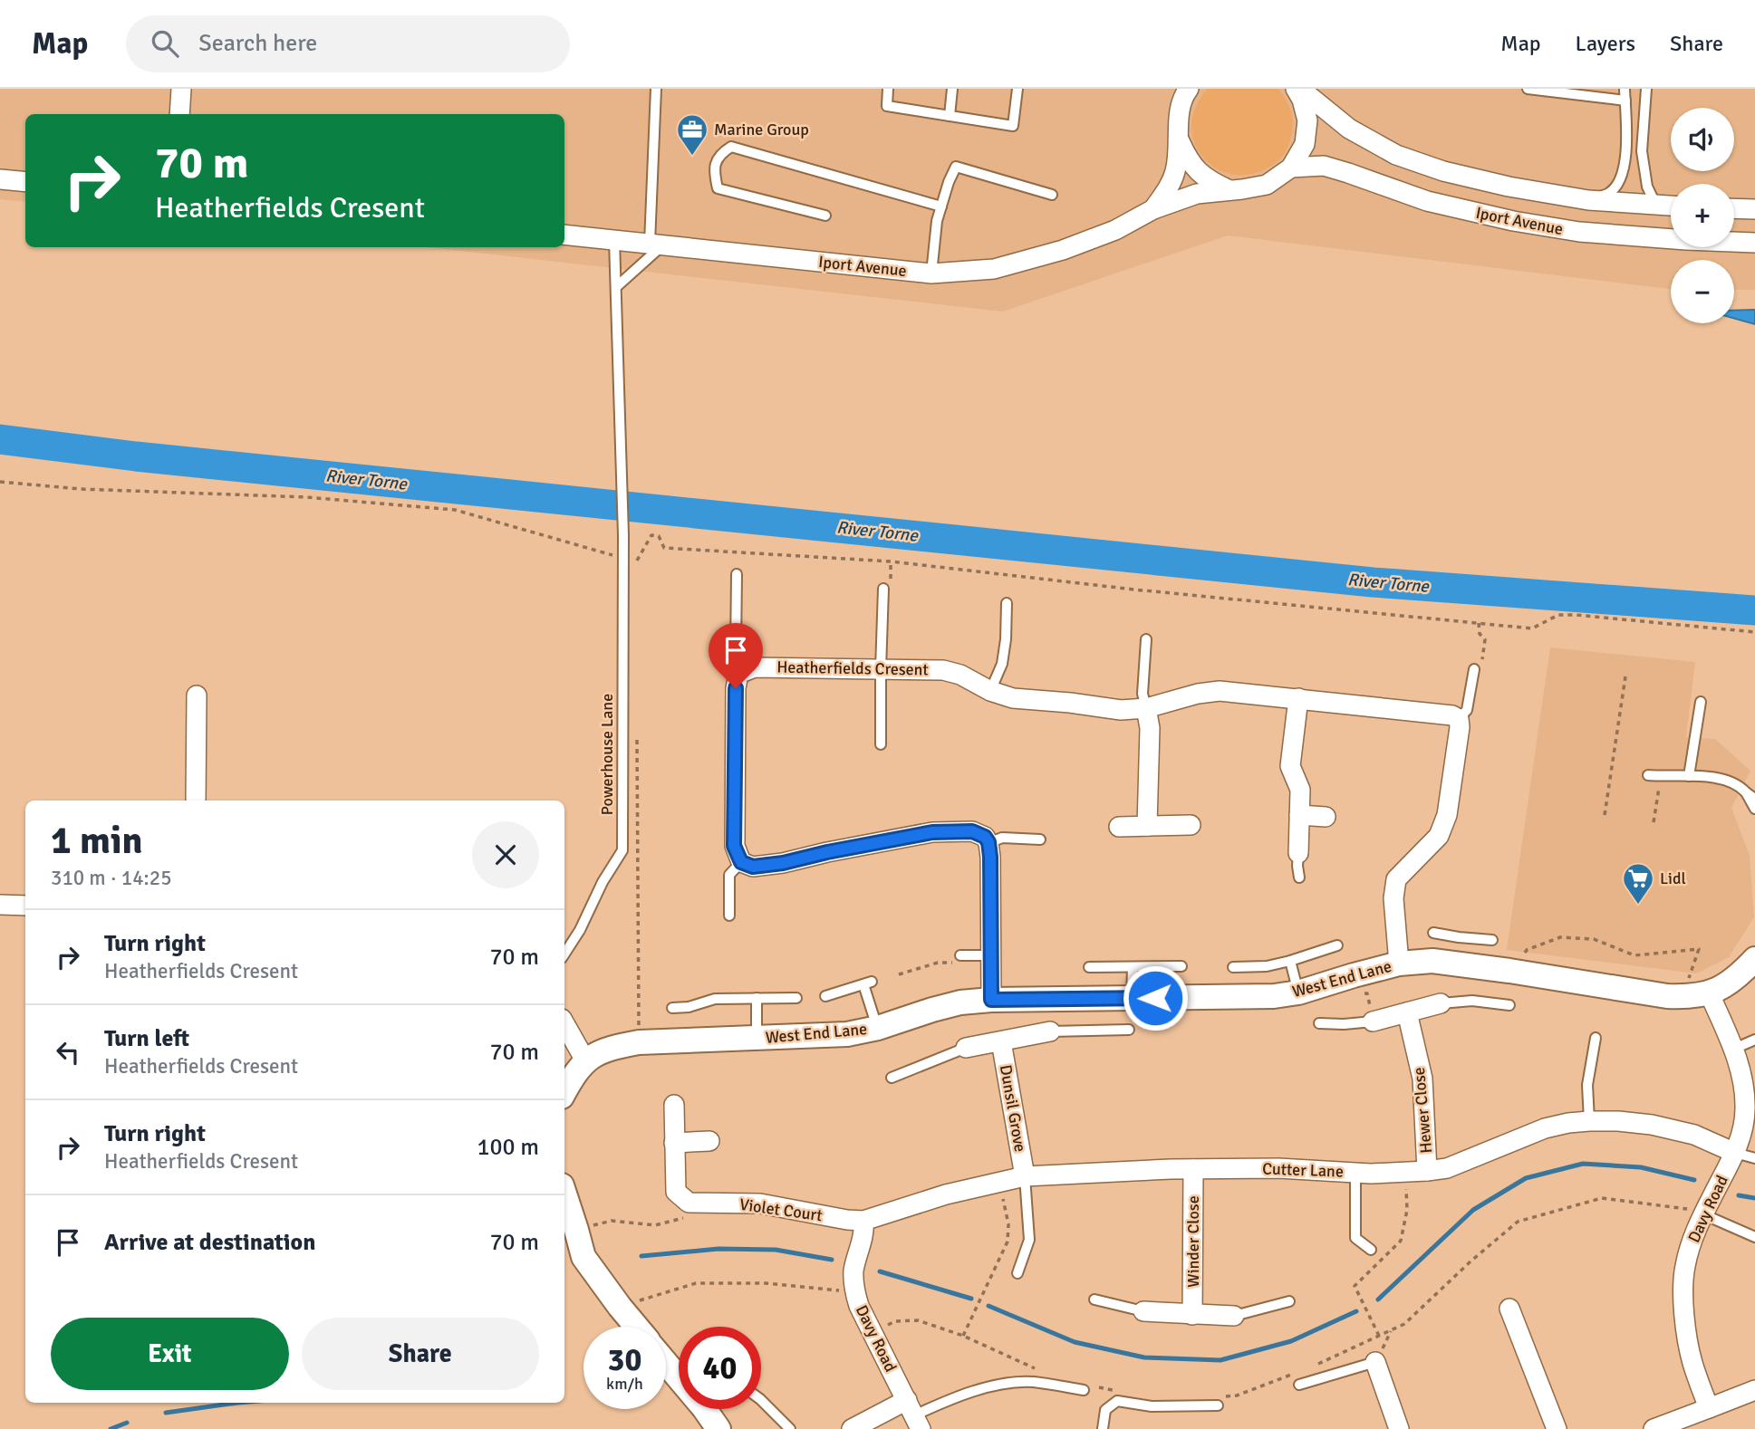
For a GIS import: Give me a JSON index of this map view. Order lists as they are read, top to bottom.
{
  "streets": {
    "street": [
      "Iport Avenue",
      "Heatherfields Cresent",
      "West End Lane",
      "Dunsil Grove",
      "Hewer Close",
      "Cutter Lane",
      "Davy Road",
      "Violet Court",
      "Winder Close"
    ],
    "lane": ["Powerhouse Lane"]
  },
  "crossings": [
    ["West End Lane", "Davy Road"],
    ["Dunsil Grove", "Cutter Lane"],
    ["Hewer Close", "Cutter Lane"],
    ["Cutter Lane", "Davy Road"],
    ["Cutter Lane", "Violet Court"],
    ["Cutter Lane", "Winder Close"],
    ["Davy Road", "Violet Court"]
  ],
  "water": ["River Torne"],
  "places": {
    "office": ["Marine Group"],
    "supermarket": ["Lidl"]
  },
  "page": {
    "header": "Map",
    "search": "Search here",
    "nav": ["Map", "Layers", "Share"],
    "map_buttons": ["+", "−"],
    "turn": ["70 m", "Heatherfields Cresent"],
    "heading": ["1 min", "310 m · 14:25"],
    "list": [
      {
        "name": "Turn right",
        "note": "Heatherfields Cresent",
        "value": "70 m"
      },
      {
        "name": "Turn left",
        "note": "Heatherfields Cresent",
        "value": "70 m"
      },
      {
        "name": "Turn right",
        "note": "Heatherfields Cresent",
        "value": "100 m"
      },
      {
        "name": "Arrive at destination",
        "value": "70 m"
      }
    ],
    "buttons": ["Exit", "Share"],
    "speed": "30 km/h",
    "limit": "40"
  }
}
